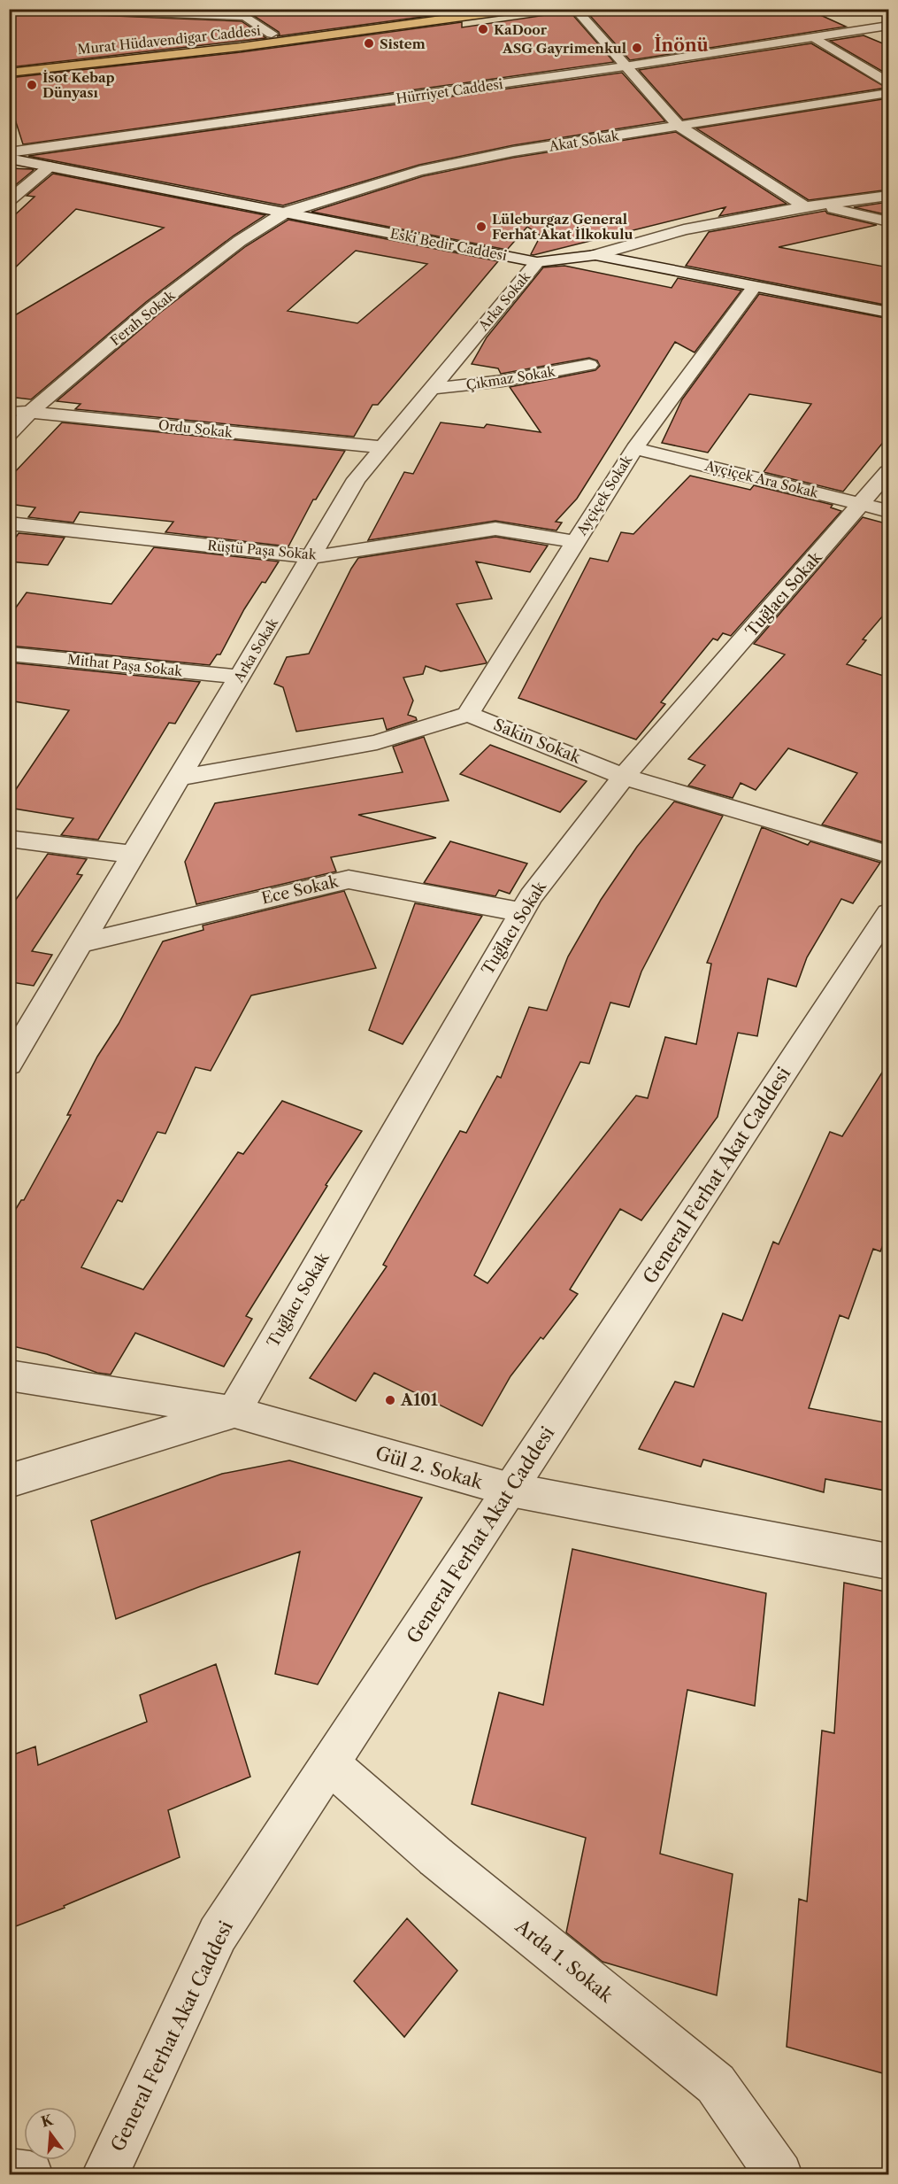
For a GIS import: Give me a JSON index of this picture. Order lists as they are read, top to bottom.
{
  "streets": {
    "highway": ["Murat Hüdavendigar Caddesi"],
    "street": [
      "Hürriyet Caddesi",
      "Akat Sokak",
      "Eski Bedir Caddesi",
      "Arka Sokak",
      "Ferah Sokak",
      "Çıkmaz Sokak",
      "Ordu Sokak",
      "Ayçiçek Ara Sokak",
      "Ayçiçek Sokak",
      "Rüştü Paşa Sokak",
      "Tuğlacı Sokak",
      "Mithat Paşa Sokak",
      "Sakin Sokak",
      "Ece Sokak",
      "General Ferhat Akat Caddesi",
      "Gül 2. Sokak",
      "Arda 1. Sokak"
    ]
  },
  "crossings": [
    ["Akat Sokak", "Eski Bedir Caddesi"],
    ["Akat Sokak", "Ferah Sokak"],
    ["Eski Bedir Caddesi", "Arka Sokak"],
    ["Eski Bedir Caddesi", "Ferah Sokak"],
    ["Eski Bedir Caddesi", "Ayçiçek Sokak"],
    ["Arka Sokak", "Çıkmaz Sokak"],
    ["Arka Sokak", "Ordu Sokak"],
    ["Arka Sokak", "Rüştü Paşa Sokak"],
    ["Arka Sokak", "Mithat Paşa Sokak"],
    ["Arka Sokak", "Ece Sokak"],
    ["Ferah Sokak", "Ordu Sokak"],
    ["Ayçiçek Ara Sokak", "Ayçiçek Sokak"],
    ["Ayçiçek Ara Sokak", "Tuğlacı Sokak"],
    ["Ayçiçek Sokak", "Rüştü Paşa Sokak"],
    ["Ayçiçek Sokak", "Sakin Sokak"],
    ["Tuğlacı Sokak", "Sakin Sokak"],
    ["Tuğlacı Sokak", "Ece Sokak"],
    ["Tuğlacı Sokak", "Gül 2. Sokak"],
    ["General Ferhat Akat Caddesi", "Gül 2. Sokak"],
    ["General Ferhat Akat Caddesi", "Arda 1. Sokak"]
  ],
  "districts": ["İnönü"],
  "places": [
    "KaDoor",
    "Sistem",
    "ASG Gayrimenkul",
    "İsot Kebap Dünyası",
    "Lüleburgaz General Ferhat Akat İlkokulu",
    "A101"
  ],
  "north": "top"
}
